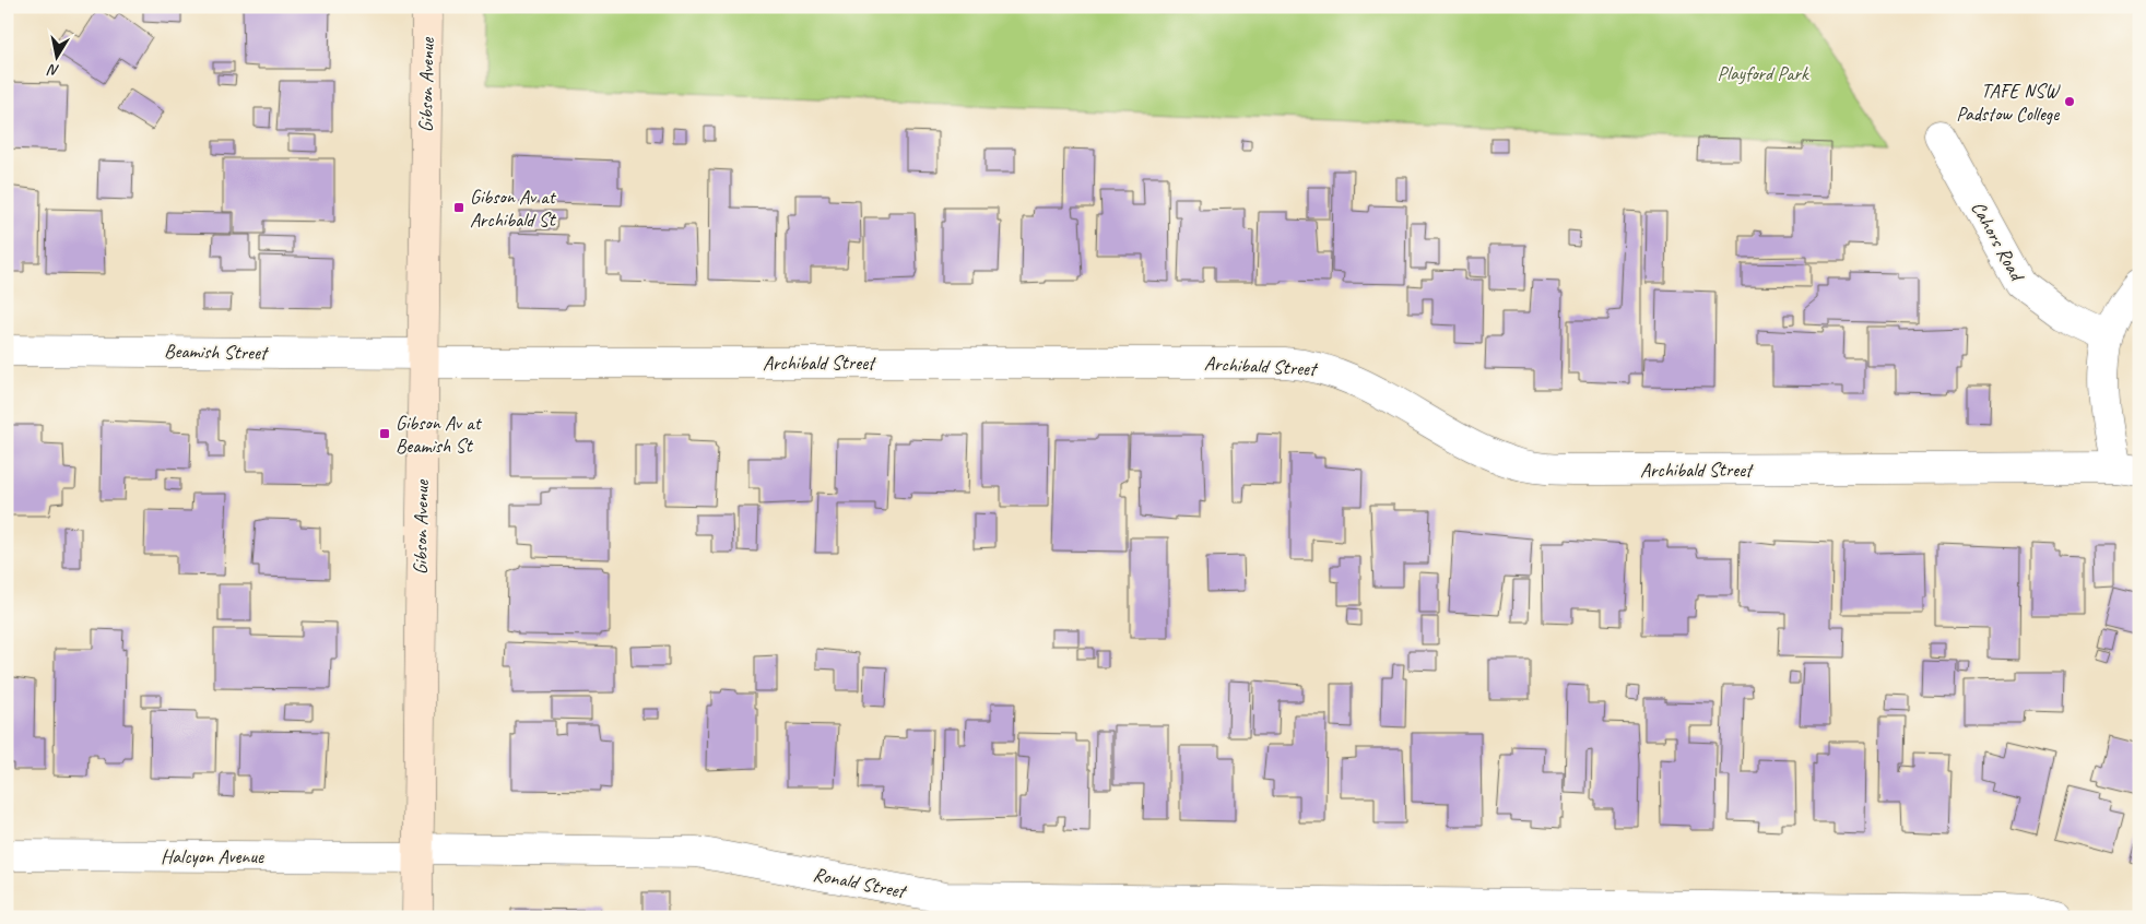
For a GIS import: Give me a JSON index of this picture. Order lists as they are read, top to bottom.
{
  "streets": {
    "main road": ["Gibson Avenue"],
    "street": [
      "Cahors Road",
      "Beamish Street",
      "Archibald Street",
      "Halcyon Avenue",
      "Ronald Street"
    ]
  },
  "crossings": [
    ["Gibson Avenue", "Beamish Street"],
    ["Gibson Avenue", "Archibald Street"],
    ["Gibson Avenue", "Halcyon Avenue"],
    ["Gibson Avenue", "Ronald Street"],
    ["Beamish Street", "Archibald Street"],
    ["Halcyon Avenue", "Ronald Street"]
  ],
  "parks": ["Playford Park"],
  "places": {
    "other": ["TAFE NSW Padstow College"],
    "transit": ["Gibson Av at Archibald St", "Gibson Av at Beamish St"]
  },
  "north": "bottom"
}
